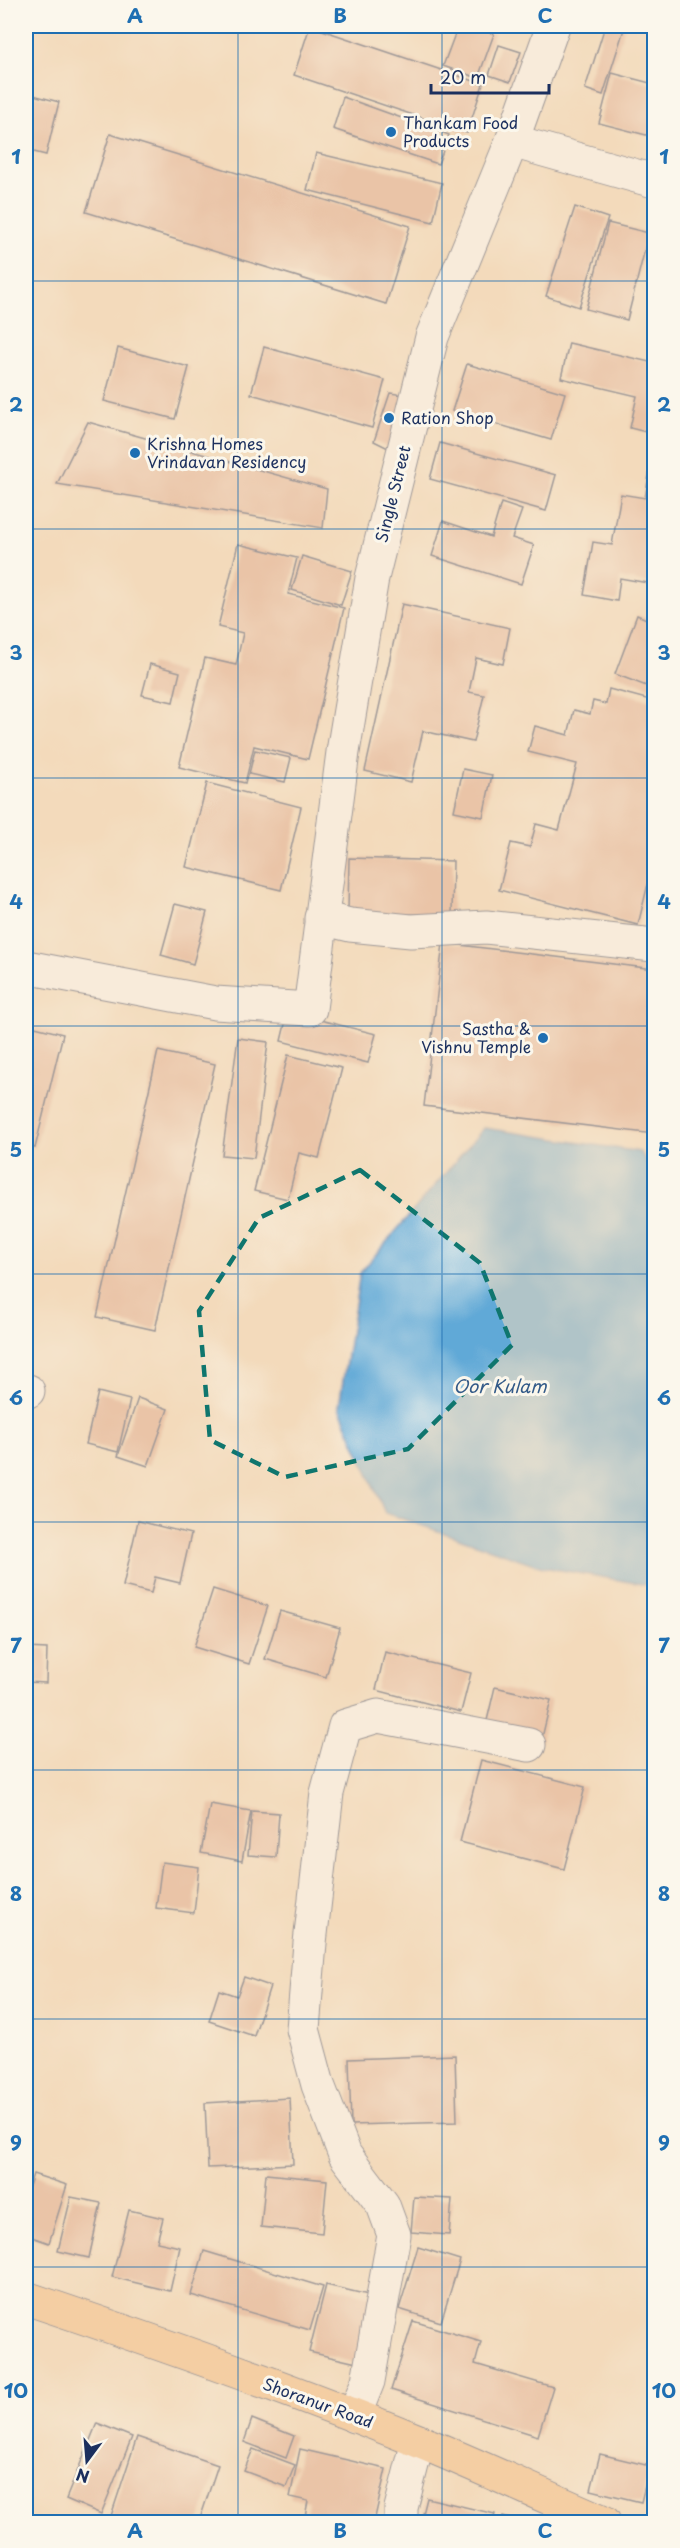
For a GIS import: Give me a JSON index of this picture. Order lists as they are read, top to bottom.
{
  "streets": {
    "main road": ["Shoranur Road"],
    "street": ["Single Street"]
  },
  "water": ["Oor Kulam"],
  "places": [
    "Thankam Food Products",
    "Ration Shop",
    "Krishna Homes Vrindavan Residency",
    "Sastha & Vishnu Temple"
  ],
  "scale_bar": "20 m",
  "north": "bottom",
  "grid": {
    "columns": ["A", "B", "C"],
    "rows": [
      "1",
      "2",
      "3",
      "4",
      "5",
      "6",
      "7",
      "8",
      "9",
      "10"
    ]
  }
}
